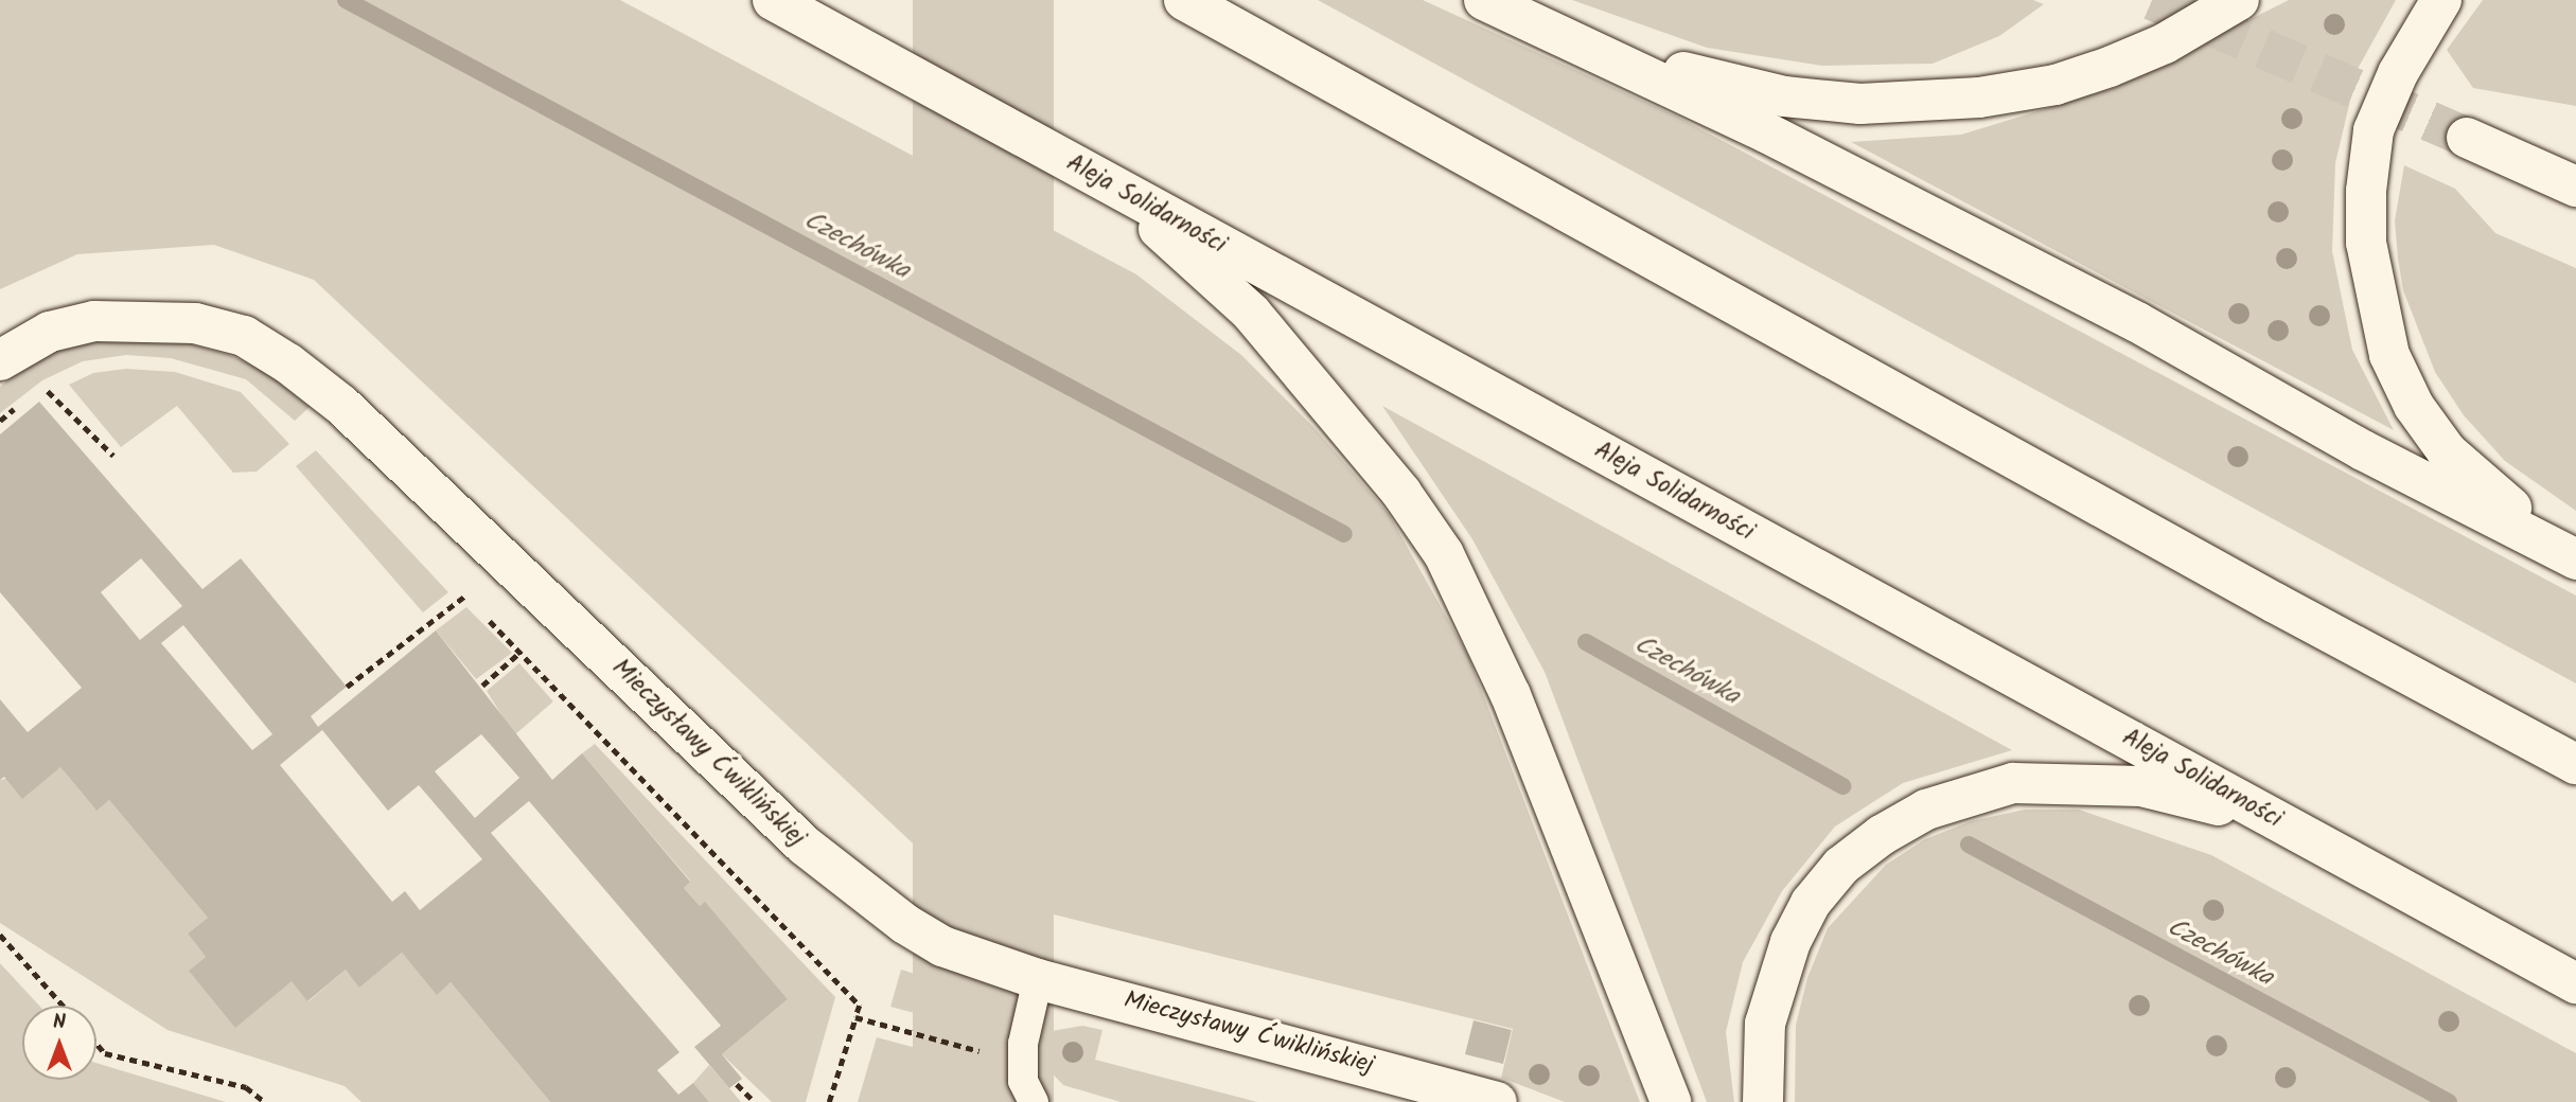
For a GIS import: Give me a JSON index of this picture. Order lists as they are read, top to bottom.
{
  "streets": {
    "main road": ["Aleja Solidarności", "Mieczysławy Ćwiklińskiej"]
  },
  "water": ["Czechówka"],
  "north": "top"
}
